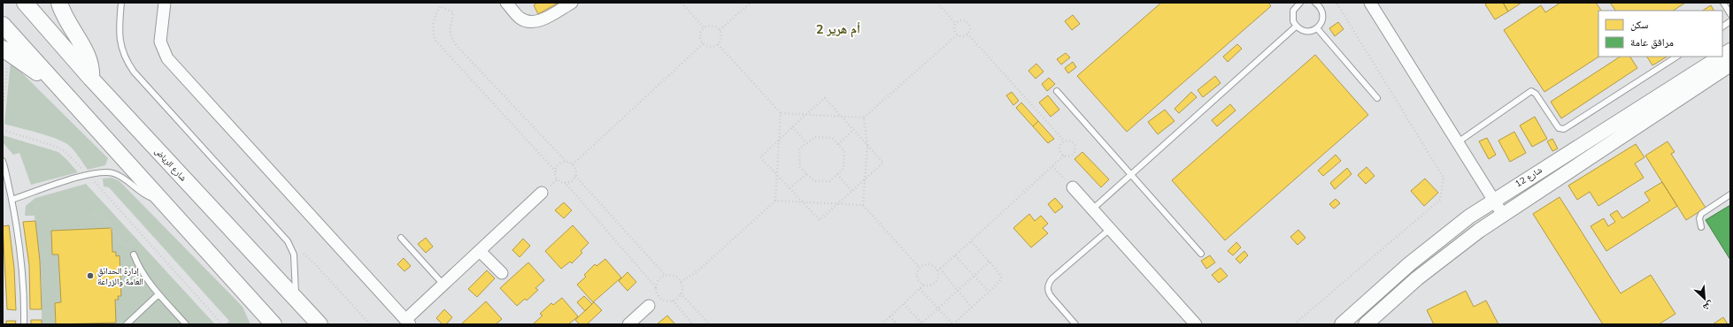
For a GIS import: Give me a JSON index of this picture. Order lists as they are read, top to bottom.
{
  "streets": {
    "main road": ["شارع الرياض"],
    "street": ["شارع 12"]
  },
  "districts": ["أم هرير 2"],
  "places": ["إدارة الحدائق العامة والزراعة"],
  "legend": ["سكن", "مرافق عامة"],
  "north": "bottom right"
}
